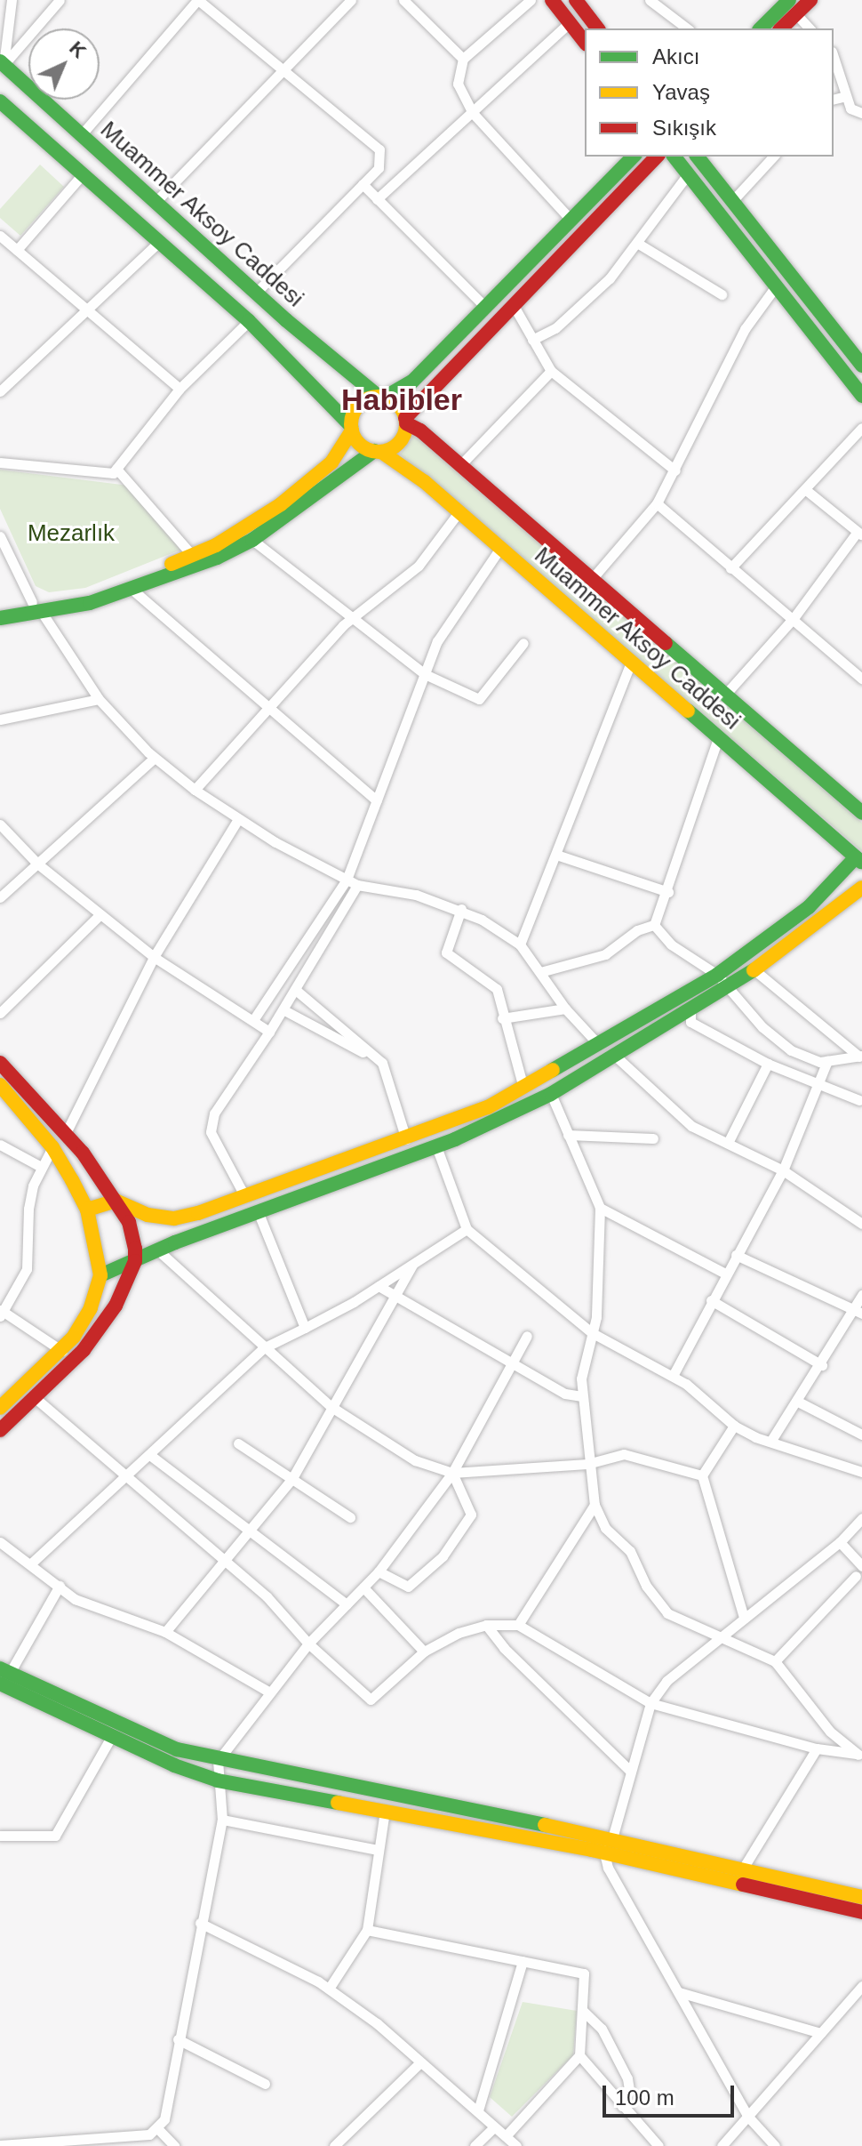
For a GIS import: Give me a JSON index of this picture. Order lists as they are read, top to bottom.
{
  "streets": {
    "main road": ["Muammer Aksoy Caddesi"]
  },
  "districts": ["Habibler"],
  "parks": ["Mezarlık"],
  "legend": ["Akıcı", "Yavaş", "Sıkışık"],
  "scale_bar": "100 m",
  "north": "top right"
}
